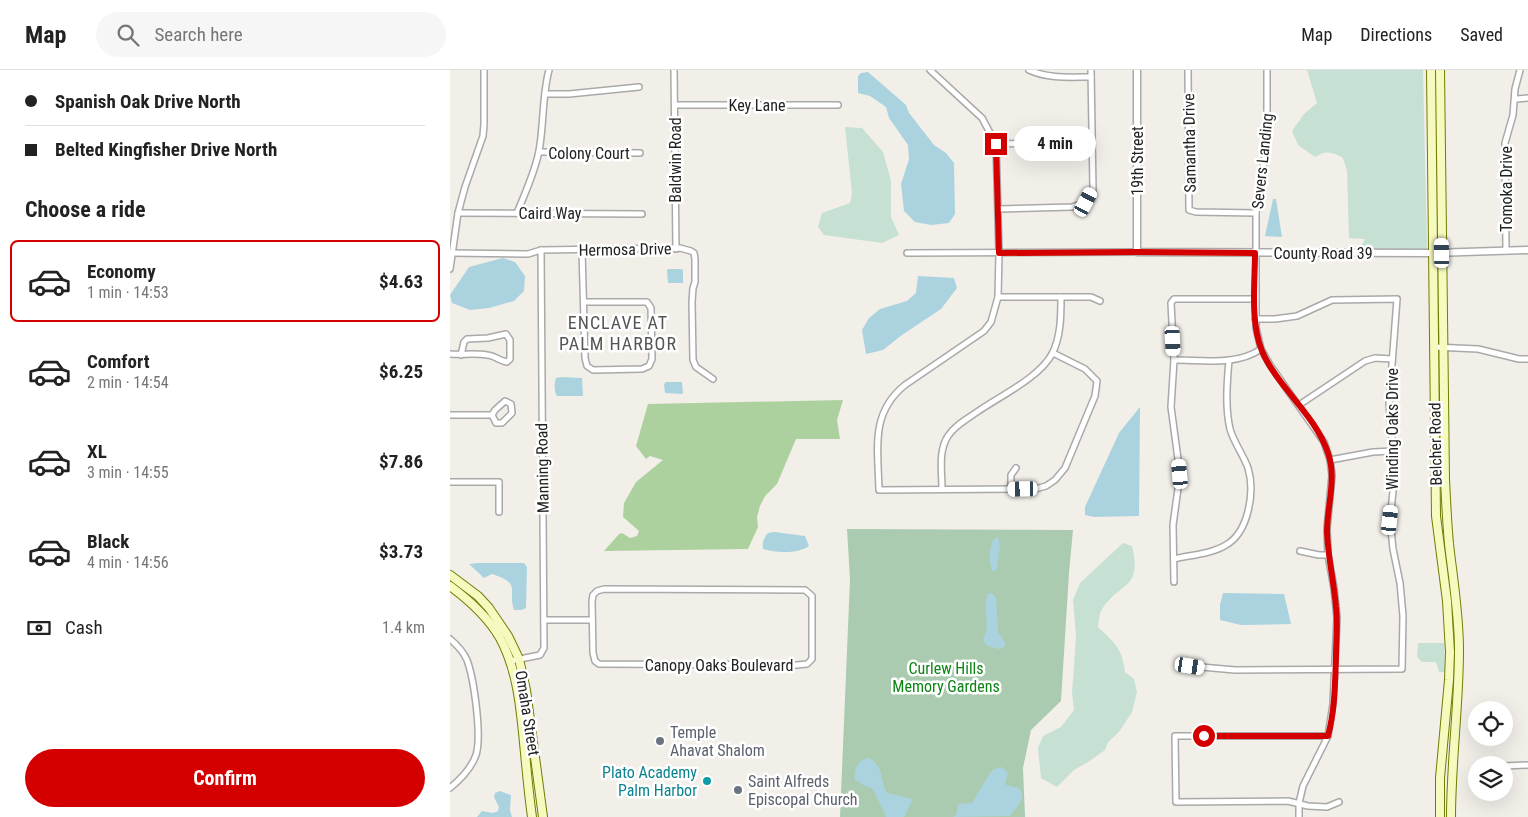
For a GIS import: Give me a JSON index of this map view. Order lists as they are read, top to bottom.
{
  "streets": {
    "main road": ["Belcher Road", "Omaha Street"],
    "street": [
      "Key Lane",
      "Samantha Drive",
      "Colony Court",
      "Baldwin Road",
      "19th Street",
      "Severs Landing",
      "Tomoka Drive",
      "Caird Way",
      "Hermosa Drive",
      "County Road 39",
      "Winding Oaks Drive",
      "Manning Road",
      "Canopy Oaks Boulevard"
    ]
  },
  "crossings": [
    ["Key Lane", "Baldwin Road"],
    ["Samantha Drive", "Severs Landing"],
    ["Baldwin Road", "Hermosa Drive"],
    ["19th Street", "County Road 39"],
    ["Severs Landing", "County Road 39"],
    ["Severs Landing", "Winding Oaks Drive"],
    ["Tomoka Drive", "County Road 39"],
    ["Hermosa Drive", "Manning Road"],
    ["County Road 39", "Belcher Road"],
    ["Manning Road", "Omaha Street"]
  ],
  "districts": ["ENCLAVE AT PALM HARBOR"],
  "parks": ["Curlew Hills Memory Gardens"],
  "places": ["Temple Ahavat Shalom", "Plato Academy Palm Harbor", "Saint Alfreds Episcopal Church"],
  "page": {
    "header": "Map",
    "search": "Search here",
    "nav": ["Map", "Directions", "Saved"],
    "banner": ["Spanish Oak Drive North", "Belted Kingfisher Drive North"],
    "bubble": "4 min",
    "heading": "Choose a ride",
    "list": [
      {
        "name": "Economy",
        "note": "1 min · 14:53",
        "value": "$4.63"
      },
      {
        "name": "Comfort",
        "note": "2 min · 14:54",
        "value": "$6.25"
      },
      {
        "name": "XL",
        "note": "3 min · 14:55",
        "value": "$7.86"
      },
      {
        "name": "Black",
        "note": "4 min · 14:56",
        "value": "$3.73"
      }
    ],
    "pay": ["Cash", "1.4 km"],
    "buttons": "Confirm"
  }
}
